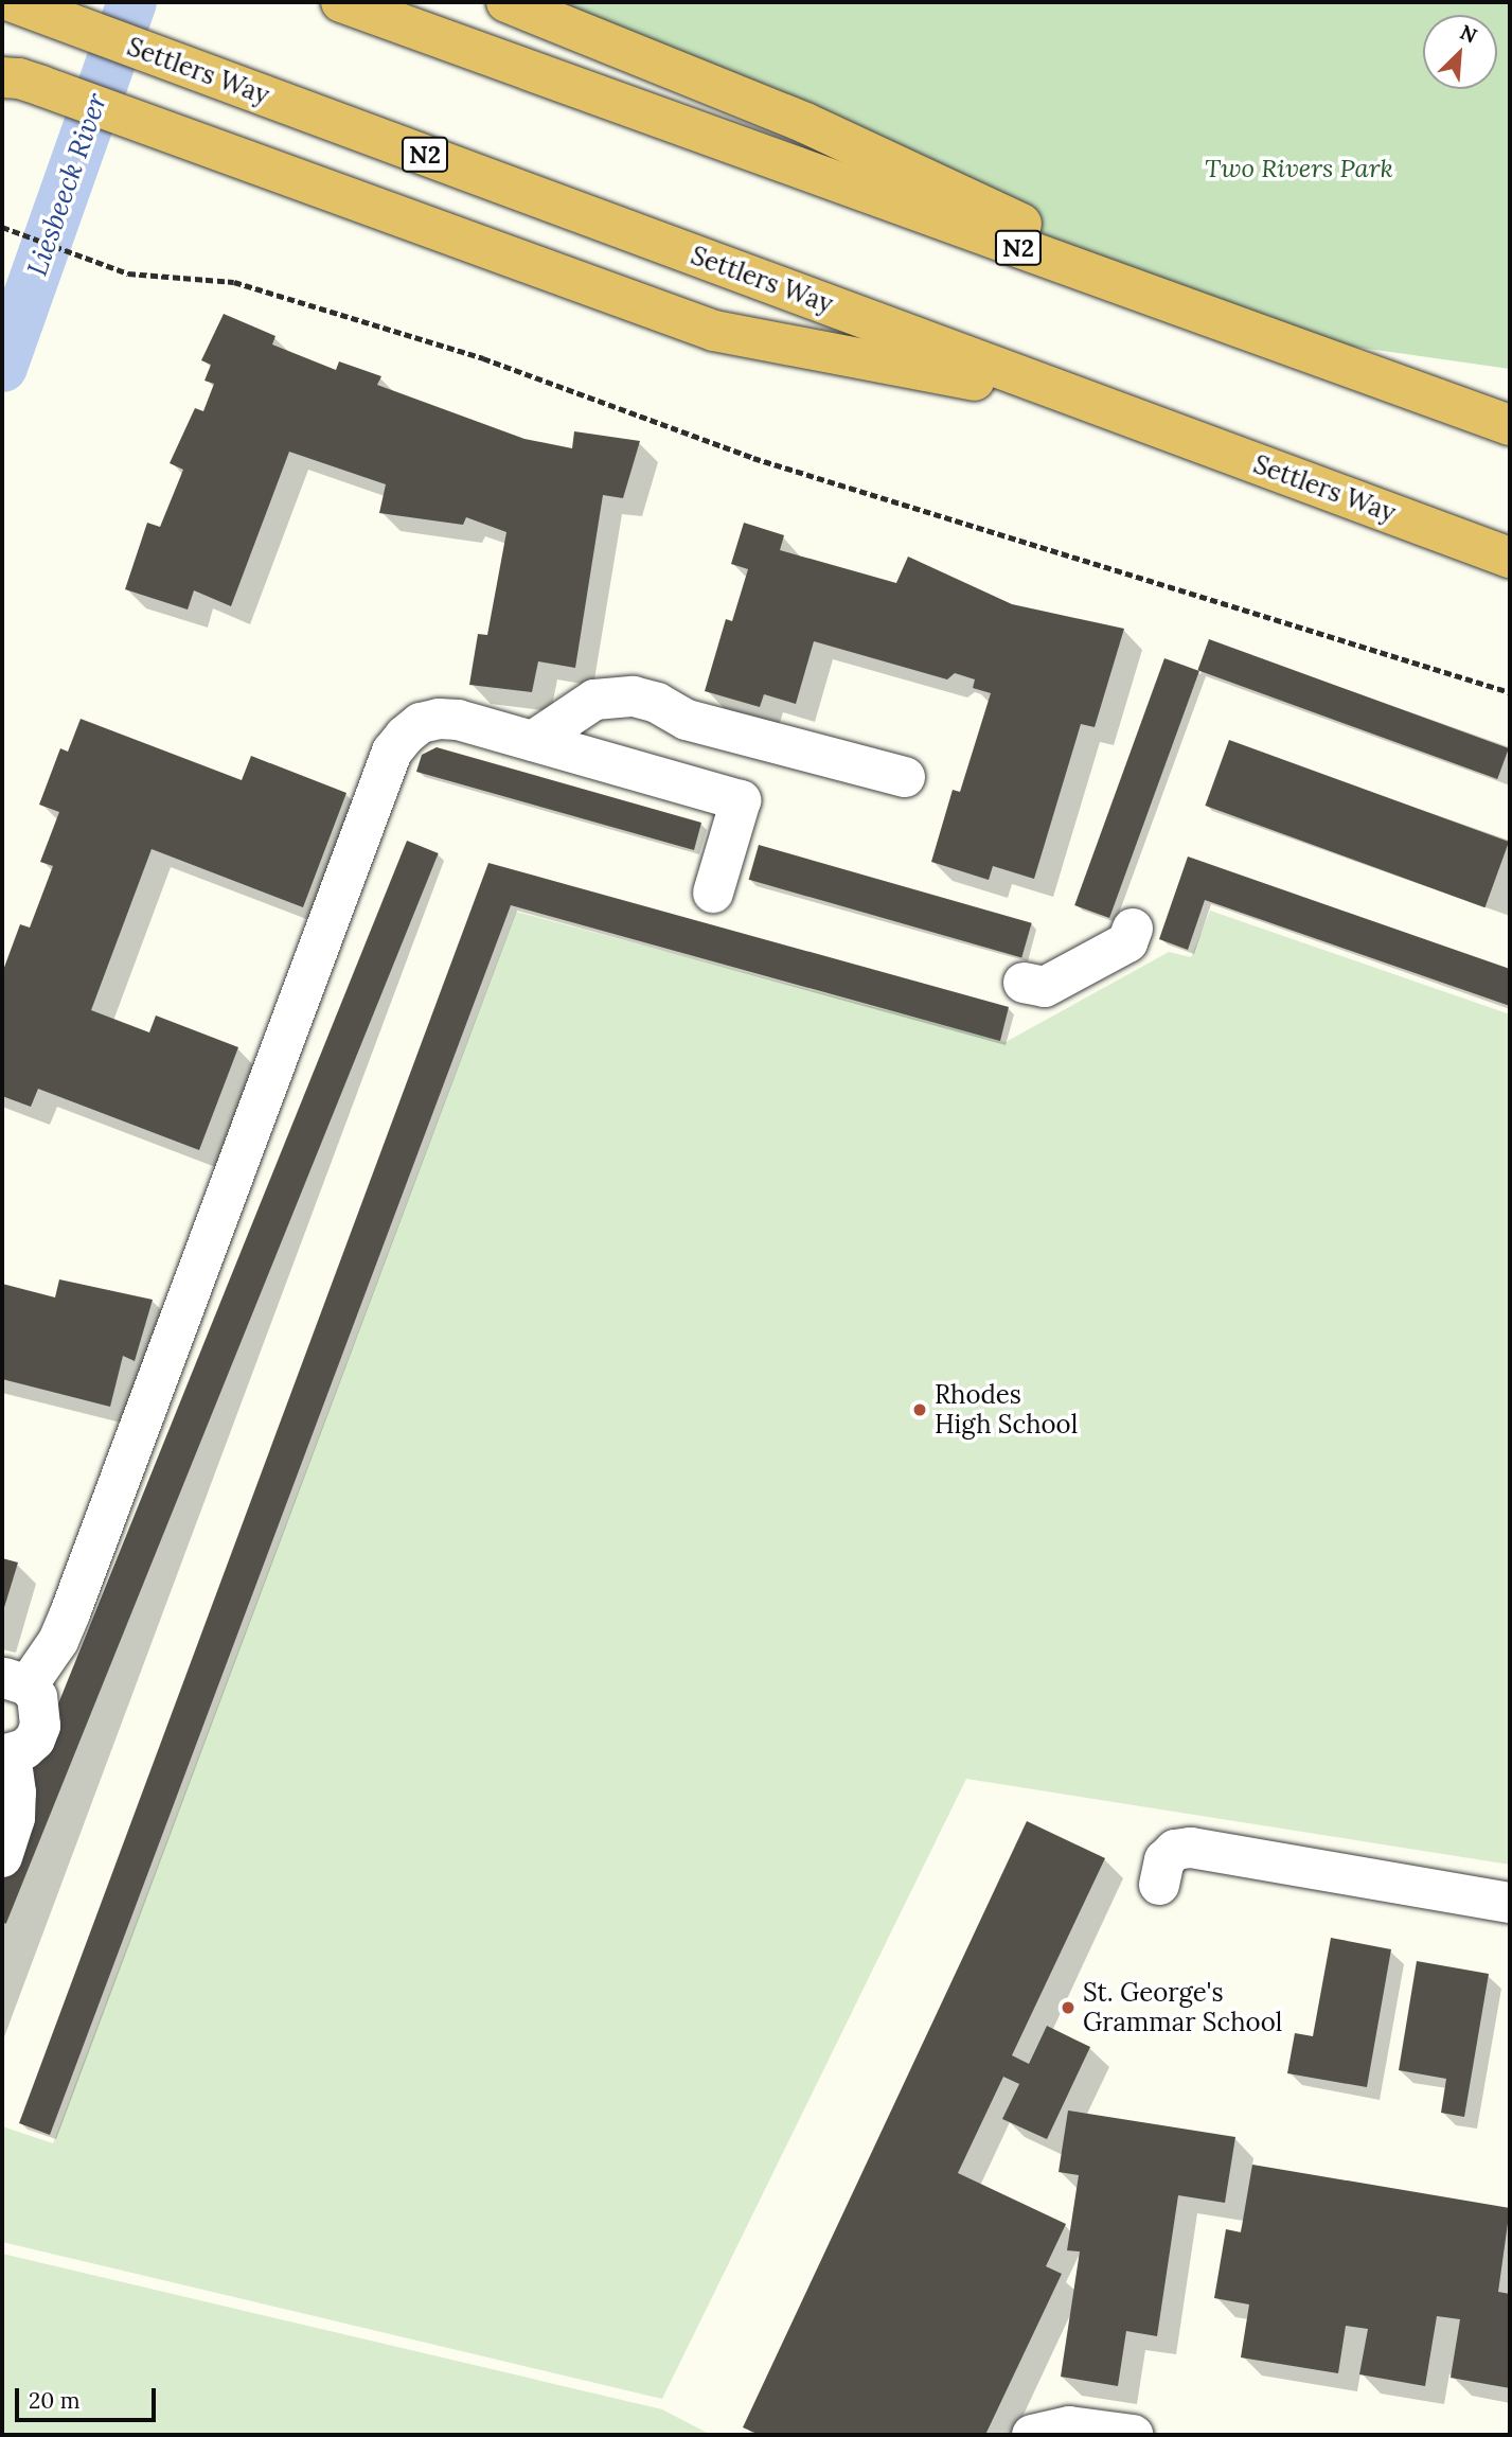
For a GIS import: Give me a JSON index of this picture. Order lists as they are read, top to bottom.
{
  "streets": {
    "highway": ["Settlers Way", "N2"]
  },
  "water": ["Liesbeeck River"],
  "parks": ["Two Rivers Park"],
  "places": ["Rhodes High School", "St. George's Grammar School"],
  "scale_bar": "20 m",
  "north": "top right"
}
